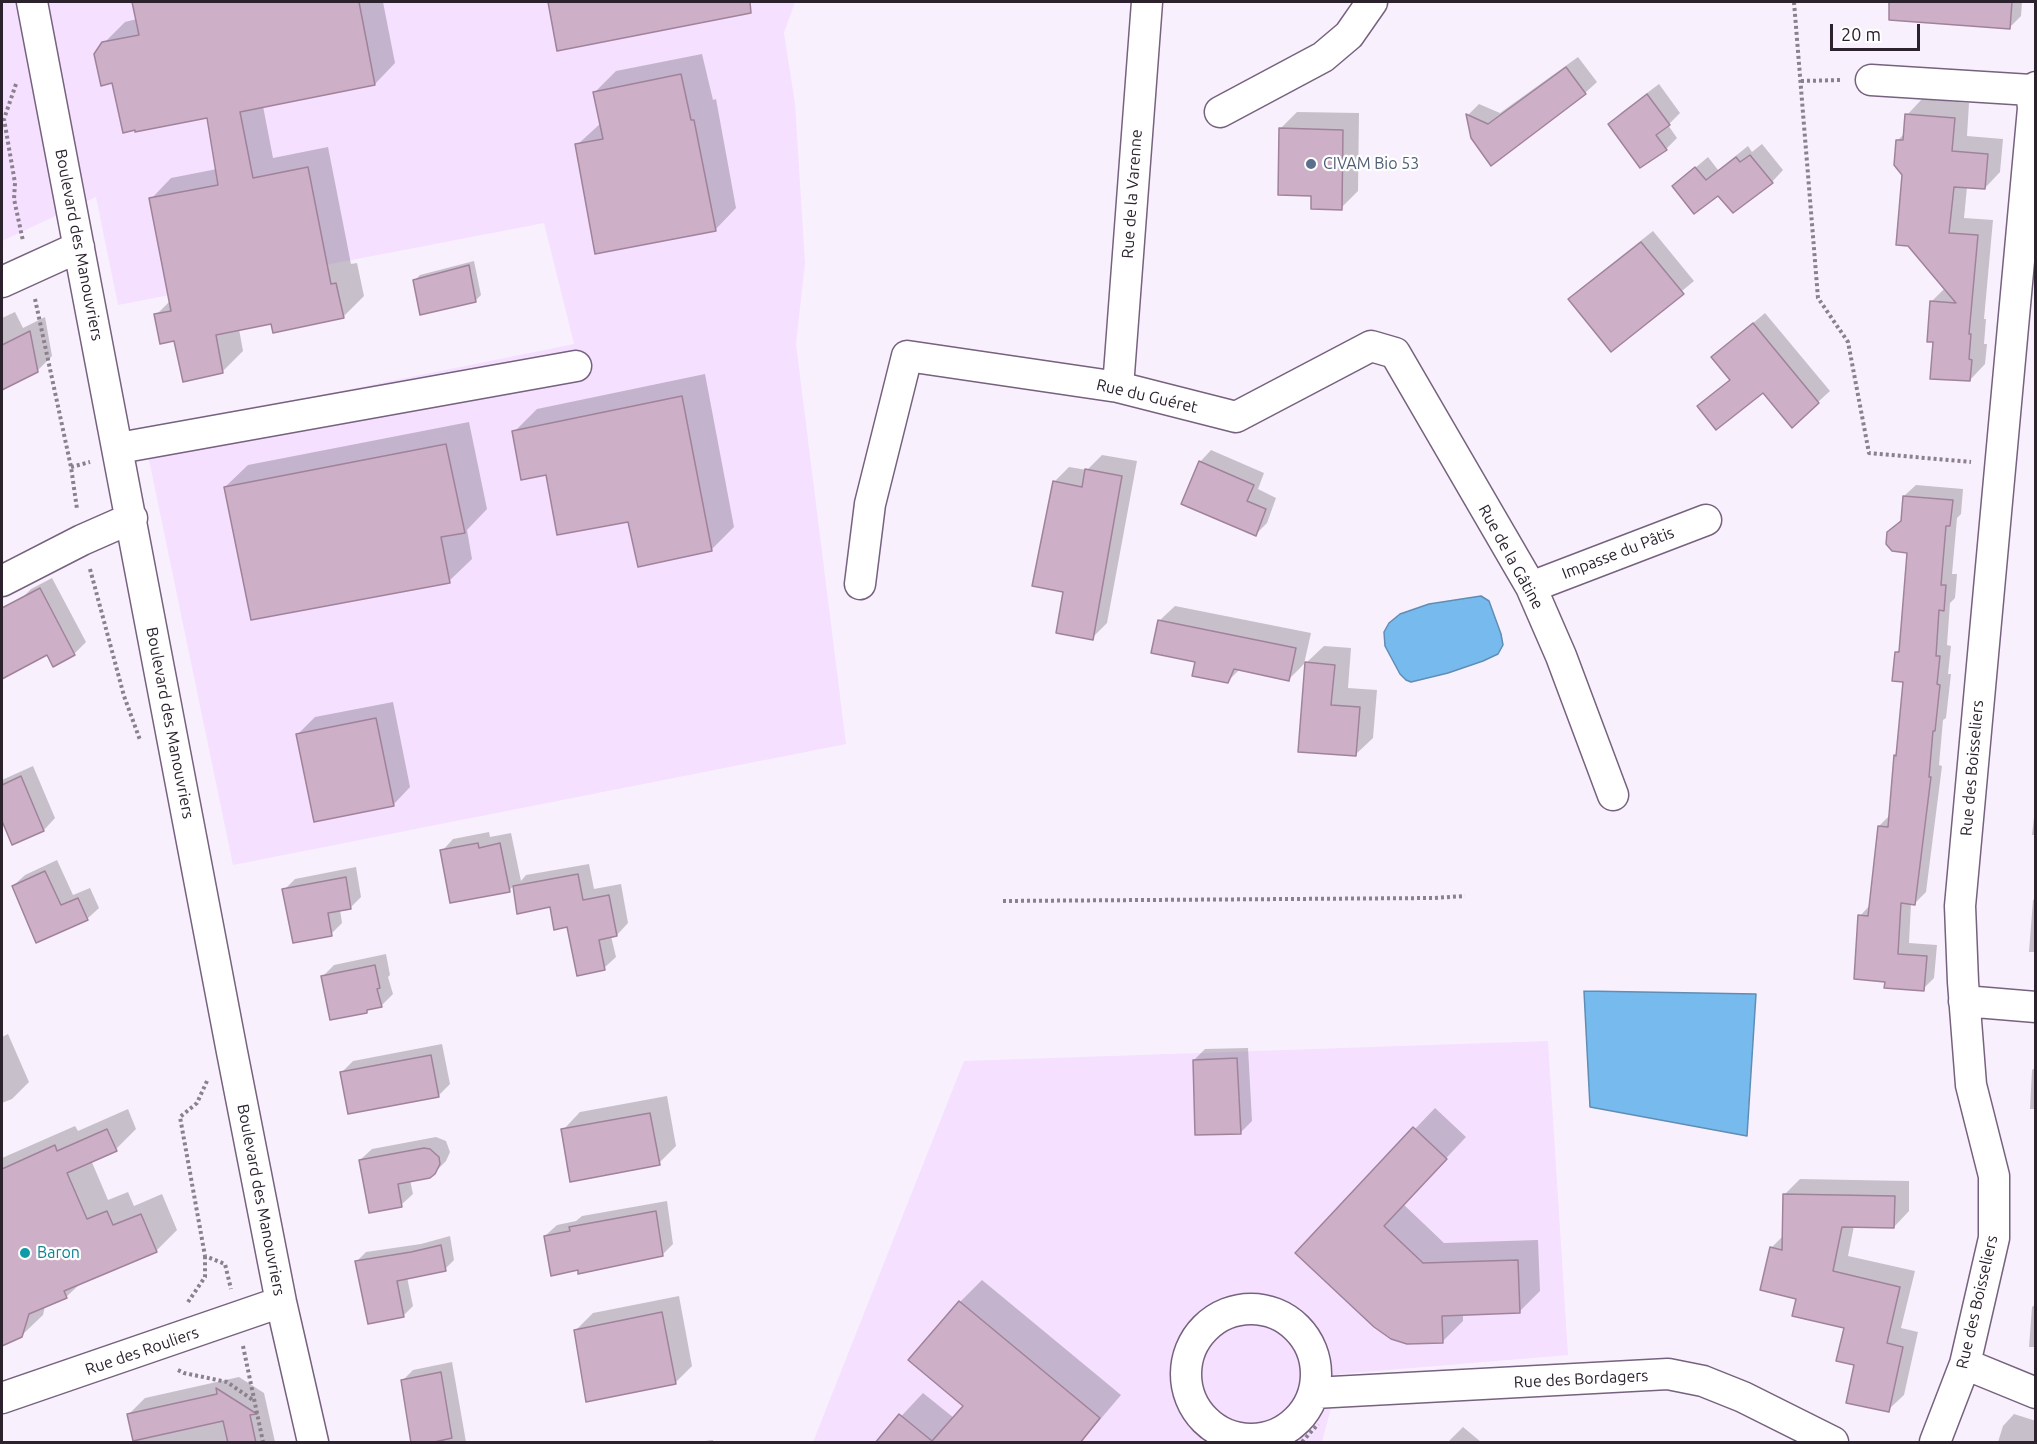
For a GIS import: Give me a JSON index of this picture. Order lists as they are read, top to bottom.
{
  "streets": {
    "street": [
      "Rue de la Varenne",
      "Boulevard des Manouvriers",
      "Rue du Guéret",
      "Impasse du Pâtis",
      "Rue de la Gâtine",
      "Rue des Boisseliers",
      "Rue des Rouliers",
      "Rue des Bordagers"
    ]
  },
  "crossings": [
    ["Rue de la Varenne", "Rue du Guéret"],
    ["Boulevard des Manouvriers", "Rue des Rouliers"],
    ["Rue du Guéret", "Rue de la Gâtine"],
    ["Impasse du Pâtis", "Rue de la Gâtine"]
  ],
  "places": ["CIVAM Bio 53", "Baron"],
  "scale_bar": "20 m"
}
